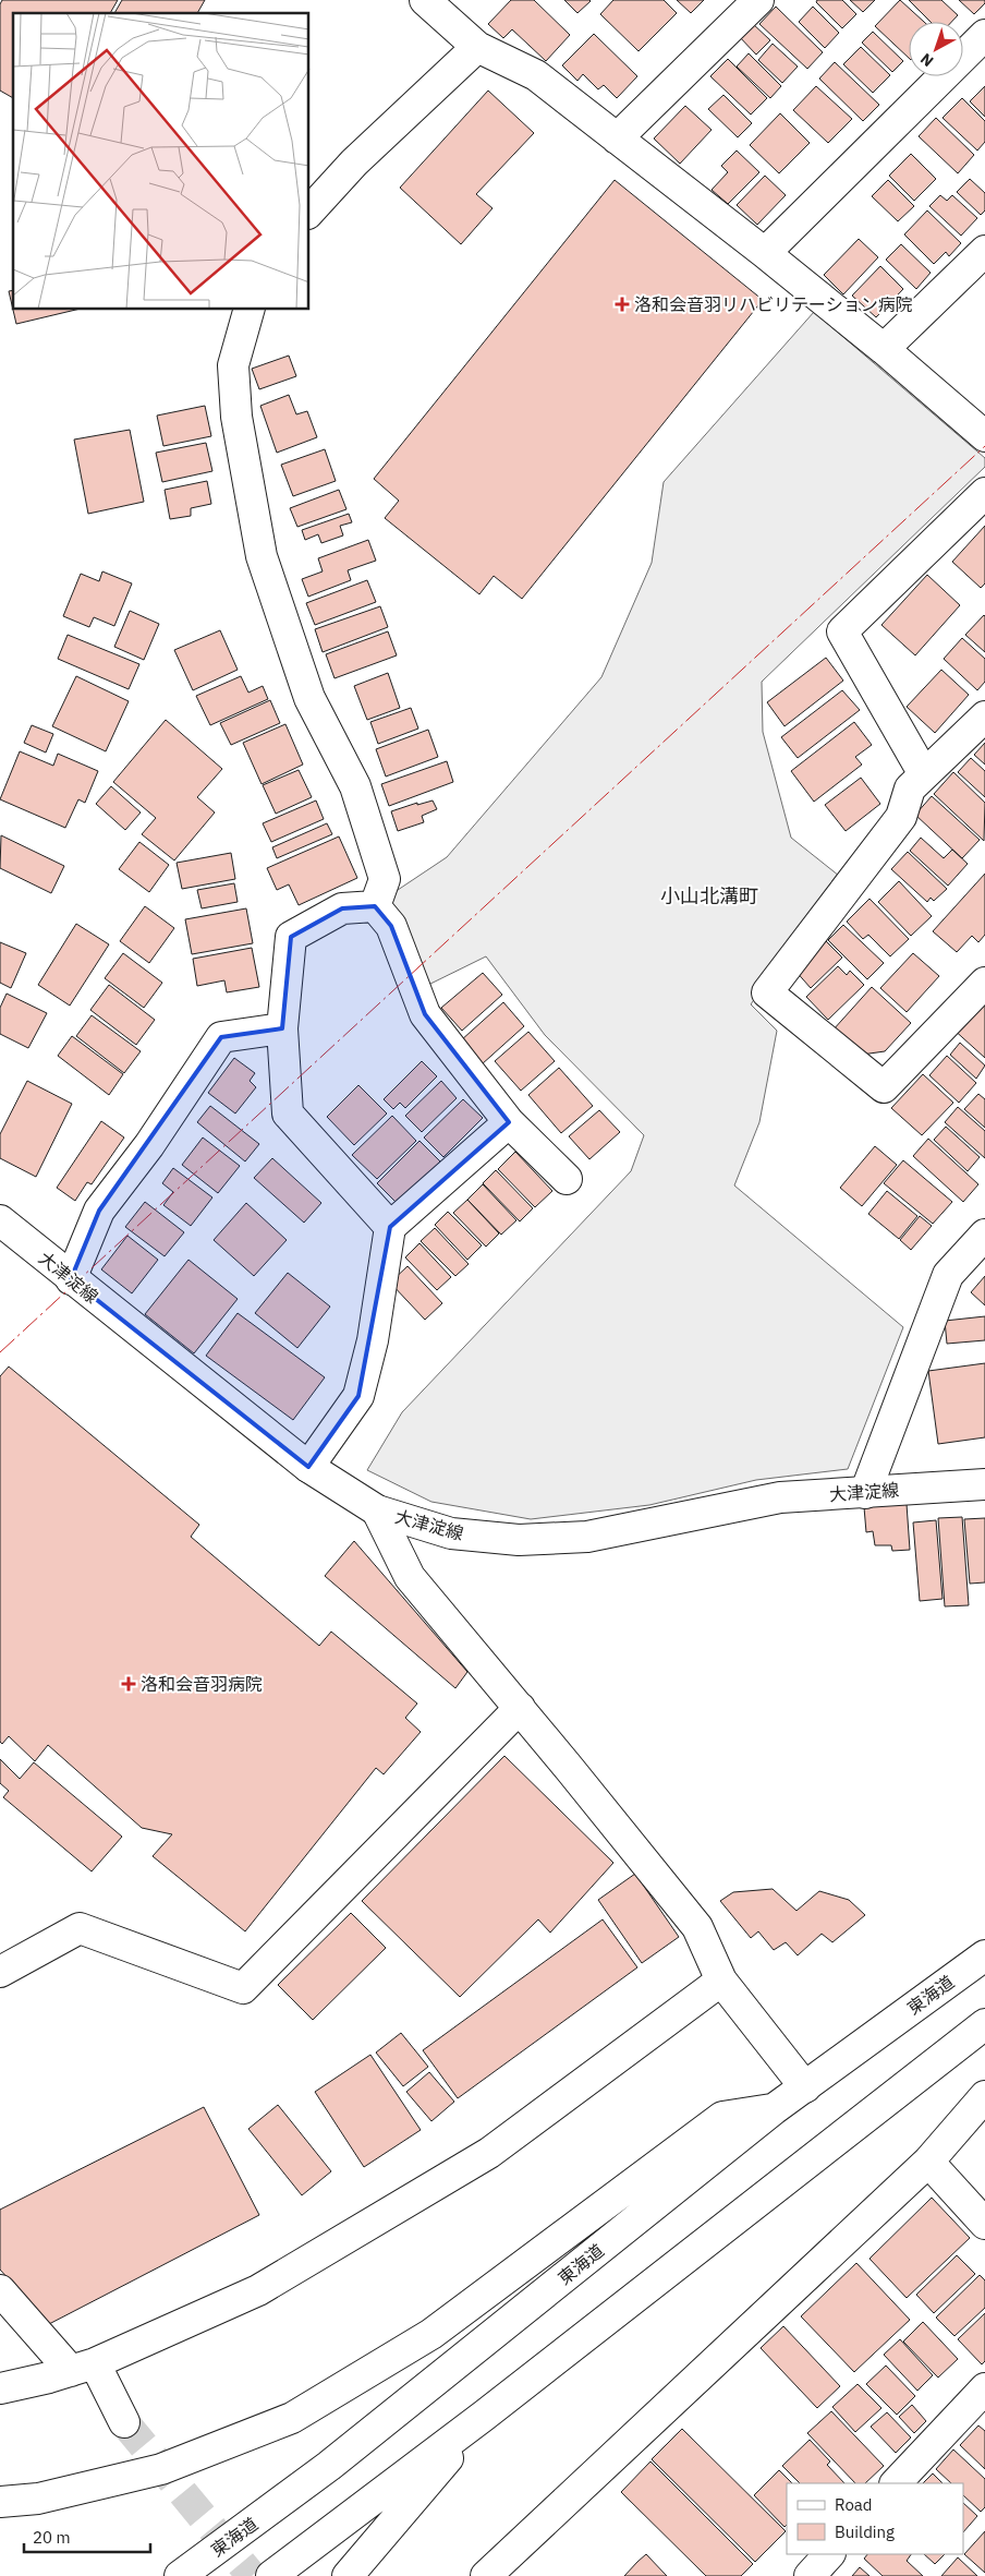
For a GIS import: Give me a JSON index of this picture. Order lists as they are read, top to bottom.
{
  "streets": {
    "main road": ["大津淀線", "東海道"]
  },
  "districts": ["小山北溝町"],
  "places": {
    "health": ["洛和会音羽リハビリテーション病院", "洛和会音羽病院"]
  },
  "legend": ["Road", "Building"],
  "scale_bar": "20 m",
  "north": "bottom left"
}
